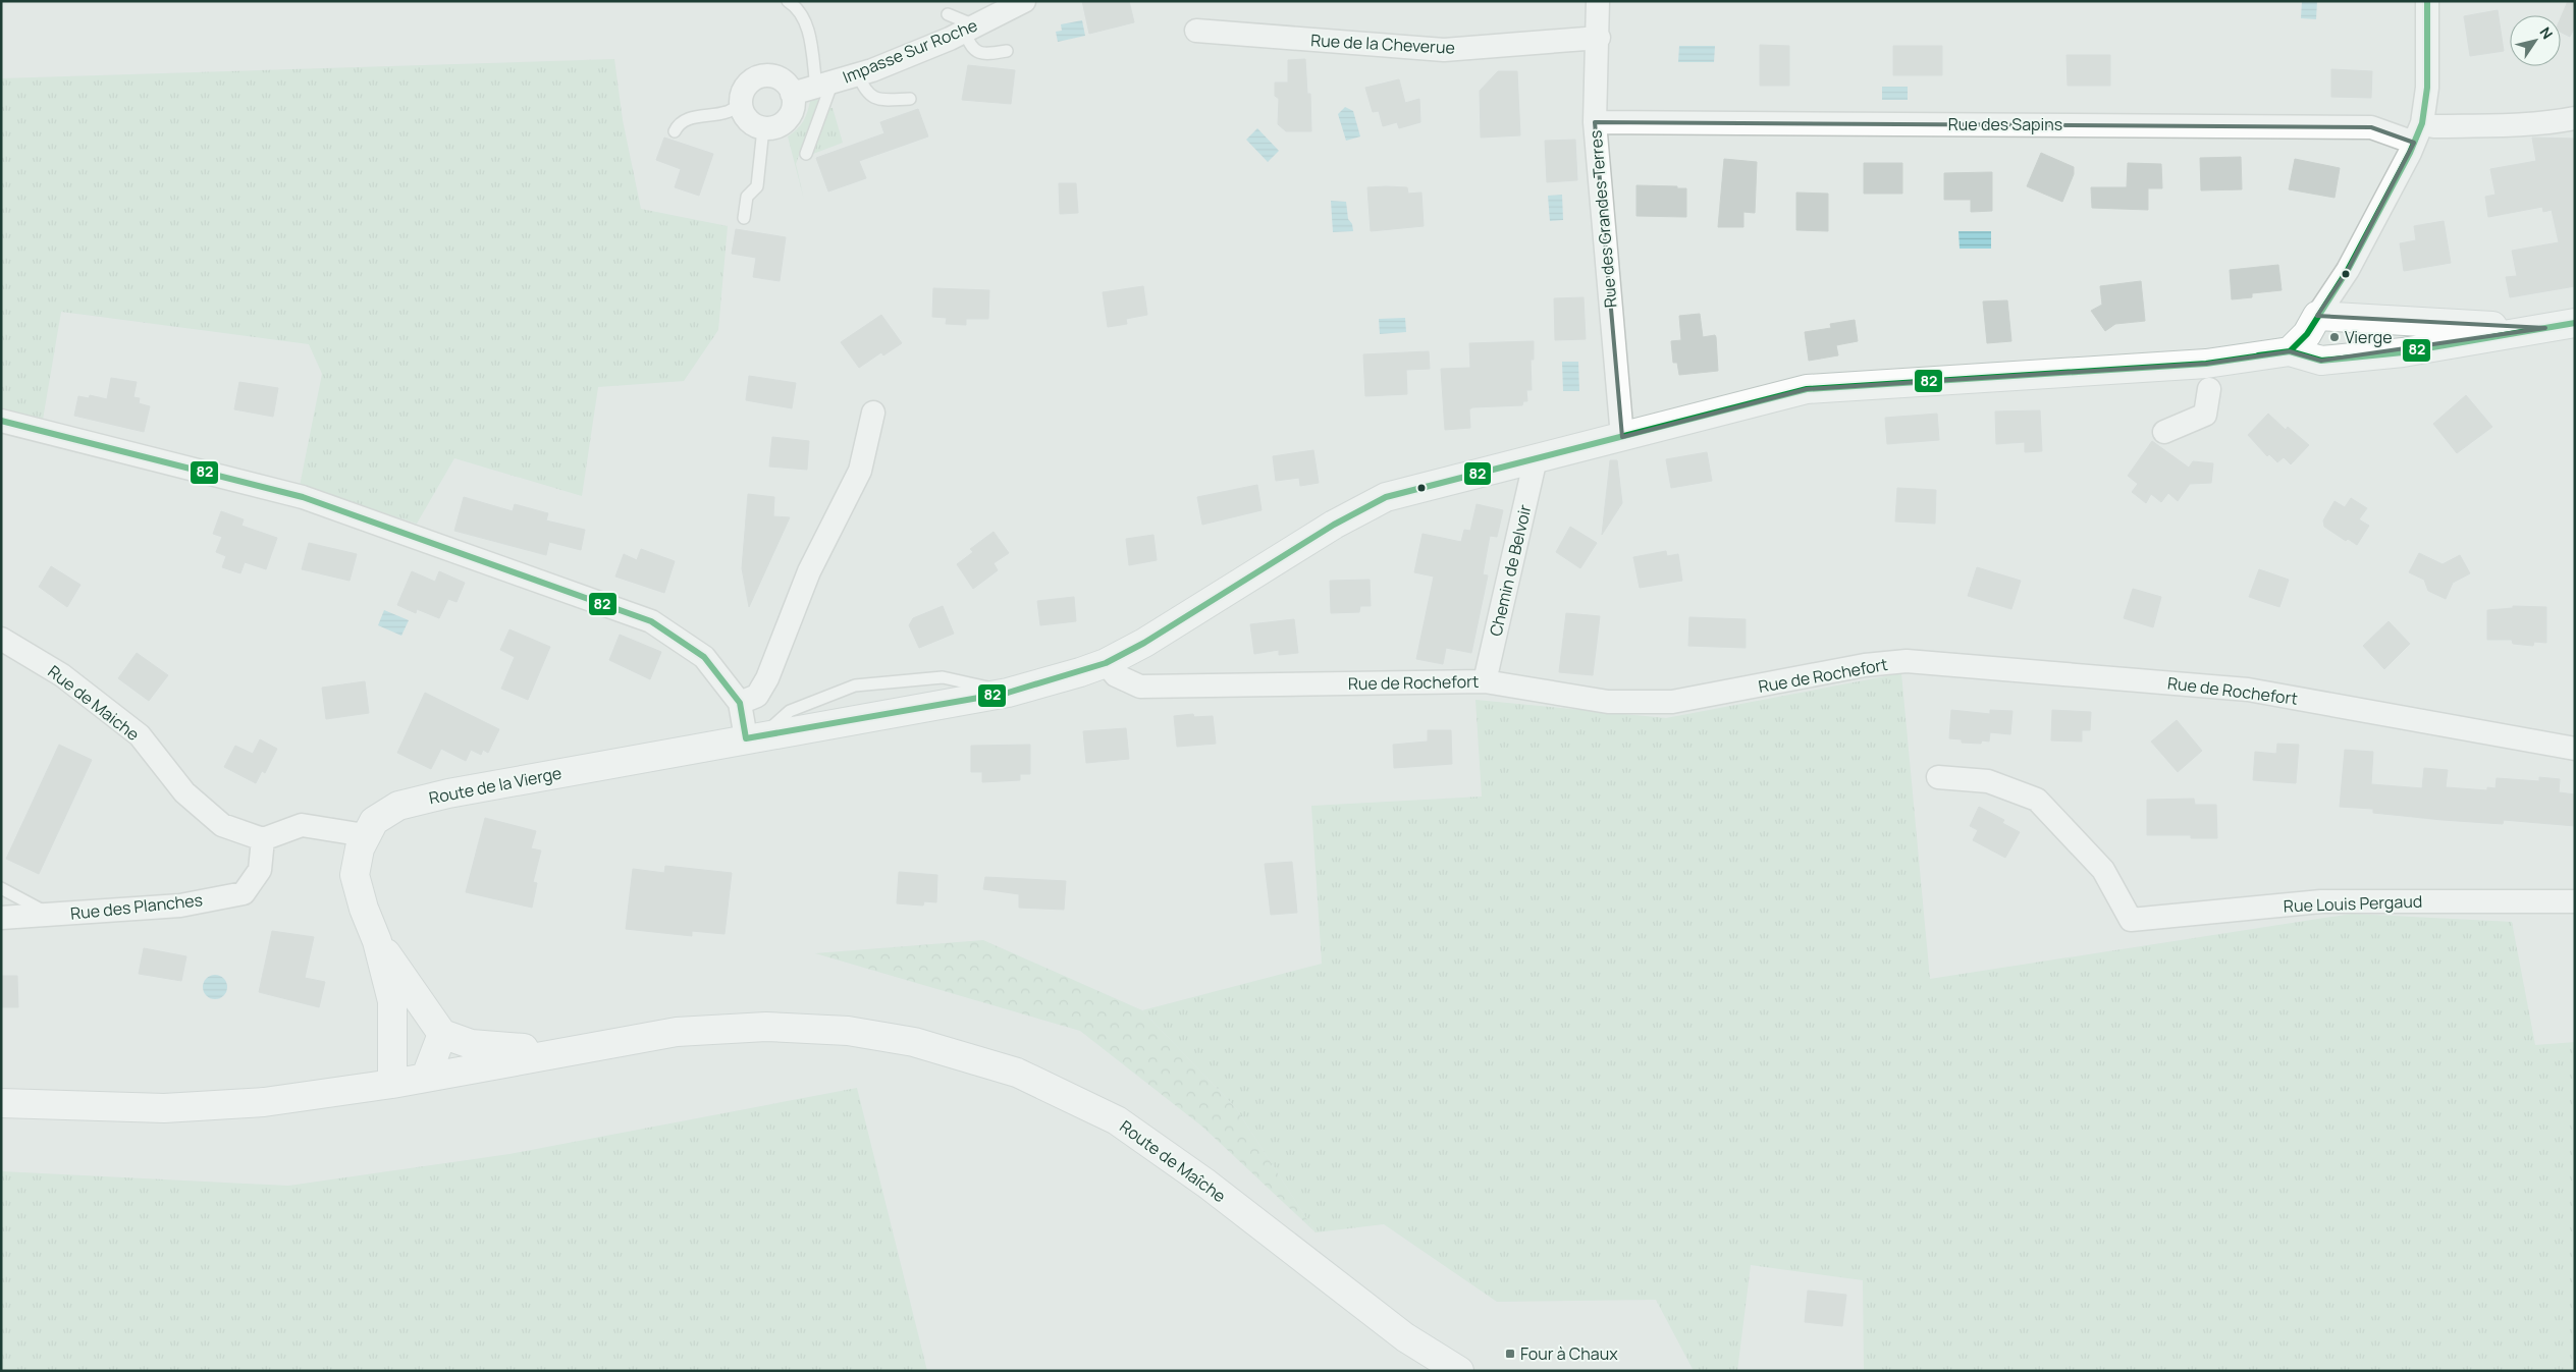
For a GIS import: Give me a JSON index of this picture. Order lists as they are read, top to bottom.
{
  "streets": {
    "street": [
      "Rue de la Cheverue",
      "Impasse Sur Roche",
      "Rue des Sapins",
      "Rue des Grandes Terres",
      "Chemin de Belvoir",
      "Rue de Rochefort",
      "Rue de Maiche",
      "Route de la Vierge",
      "Rue Louis Pergaud",
      "Rue des Planches",
      "Route de Maîche"
    ]
  },
  "crossings": [
    ["Rue de la Cheverue", "Rue des Grandes Terres"],
    ["Rue des Sapins", "Rue des Grandes Terres"],
    ["Rue des Grandes Terres", "Route de la Vierge"],
    ["Chemin de Belvoir", "Rue de Rochefort"],
    ["Chemin de Belvoir", "Route de la Vierge"],
    ["Rue de Rochefort", "Route de la Vierge"],
    ["Rue de Maiche", "Rue des Planches"]
  ],
  "places": {
    "other": ["Vierge"],
    "transit": ["Four à Chaux"]
  },
  "lines": ["transit line 82"],
  "north": "top right"
}
